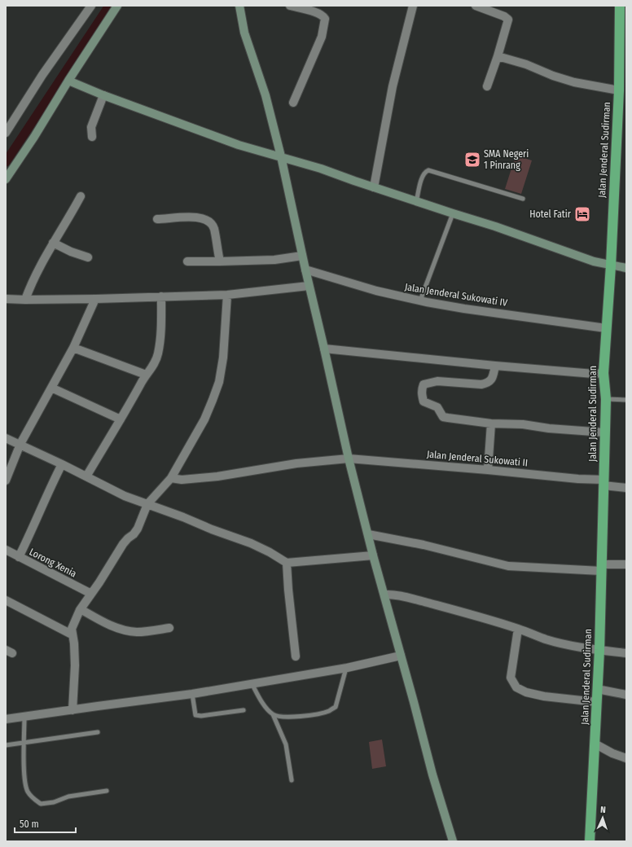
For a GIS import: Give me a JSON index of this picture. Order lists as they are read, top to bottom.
{
  "streets": {
    "highway": ["Jalan Jenderal Sudirman"],
    "street": ["Jalan Jenderal Sukowati IV", "Jalan Jenderal Sukowati II", "Lorong Xenia"]
  },
  "crossings": [
    ["Jalan Jenderal Sudirman", "Jalan Jenderal Sukowati IV"],
    ["Jalan Jenderal Sudirman", "Jalan Jenderal Sukowati II"]
  ],
  "places": {
    "school or university": ["SMA Negeri 1 Pinrang"],
    "hotel": ["Hotel Fatir"]
  },
  "scale_bar": "50 m",
  "north": "top"
}
